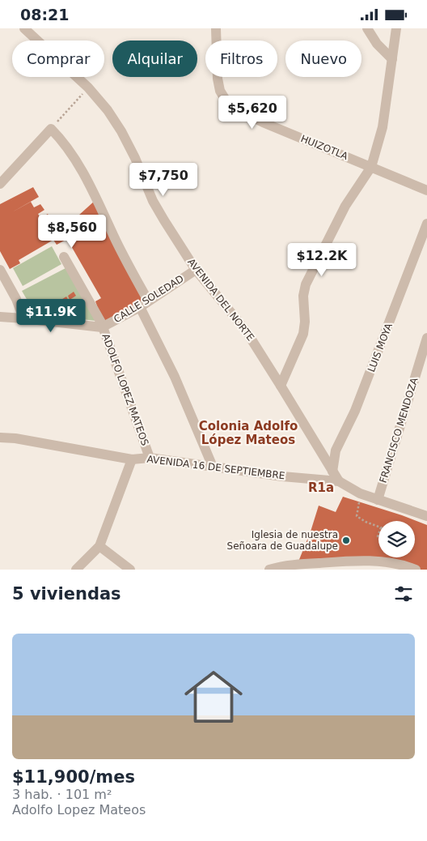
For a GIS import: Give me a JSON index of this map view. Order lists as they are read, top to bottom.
{
  "streets": {
    "street": [
      "HUIZOTLA",
      "CALLE SOLEDAD",
      "AVENIDA DEL NORTE",
      "LUIS MOYA",
      "ADOLFO LOPEZ MATEOS",
      "FRANCISCO MENDOZA",
      "AVENIDA 16 DE SEPTIEMBRE"
    ]
  },
  "crossings": [
    ["CALLE SOLEDAD", "AVENIDA DEL NORTE"],
    ["CALLE SOLEDAD", "ADOLFO LOPEZ MATEOS"],
    ["AVENIDA DEL NORTE", "LUIS MOYA"],
    ["AVENIDA DEL NORTE", "AVENIDA 16 DE SEPTIEMBRE"],
    ["ADOLFO LOPEZ MATEOS", "AVENIDA 16 DE SEPTIEMBRE"],
    ["FRANCISCO MENDOZA", "AVENIDA 16 DE SEPTIEMBRE"]
  ],
  "districts": ["Colonia Adolfo López Mateos", "R1a"],
  "places": ["Iglesia de nuestra Señoara de Guadalupe"],
  "page": {
    "status": "08:21",
    "chip": [
      "Comprar",
      "Alquilar",
      "Filtros",
      "Nuevo"
    ],
    "price": [
      "$5,620",
      "$7,750",
      "$8,560",
      "$12.2K",
      "$11.9K"
    ],
    "heading": "5 viviendas",
    "list": [
      {
        "name": "$11,900/mes",
        "note": "3 hab. · 101 m² · Adolfo Lopez Mateos"
      }
    ]
  }
}
